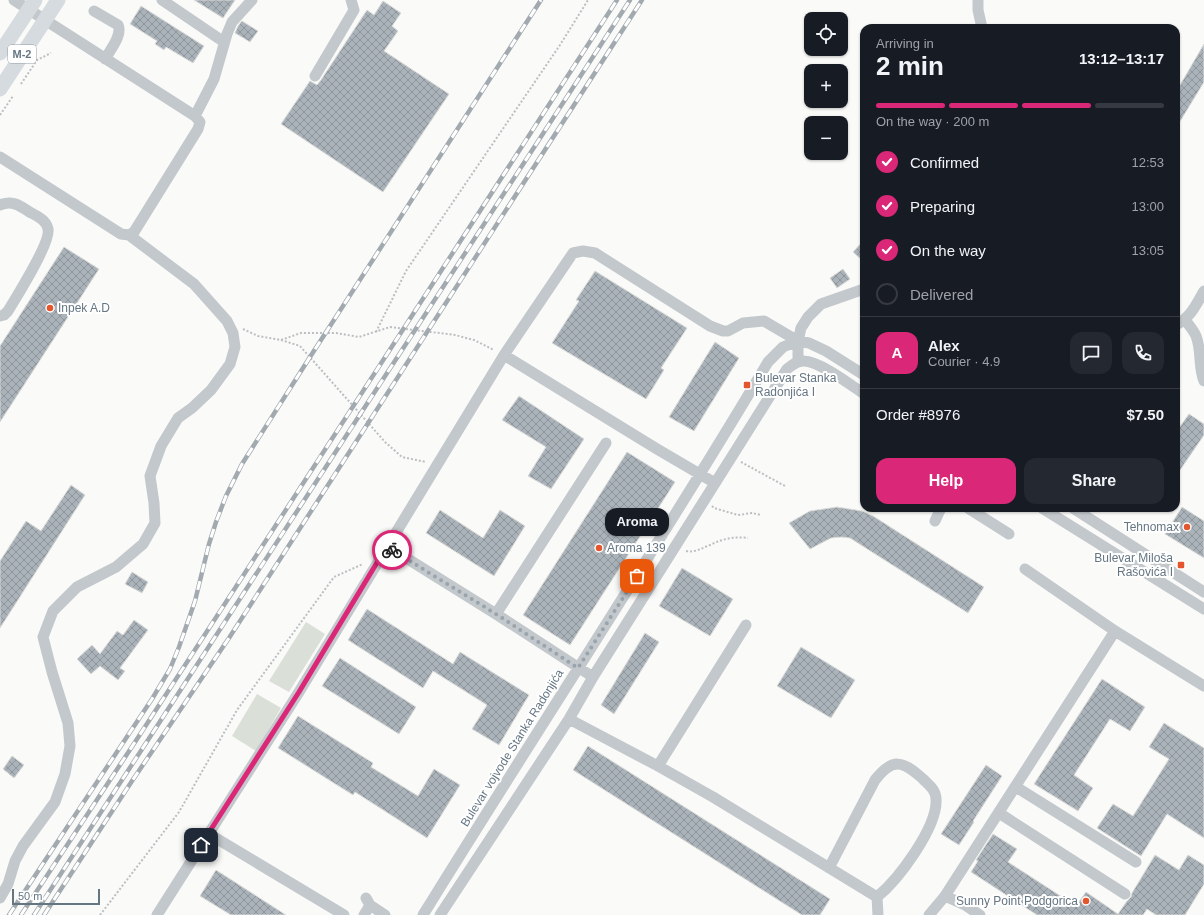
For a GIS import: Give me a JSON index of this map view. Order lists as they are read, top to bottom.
{
  "streets": {
    "main road": ["M-2"],
    "street": ["Bulevar vojvode Stanka Radonjića"]
  },
  "places": {
    "other": [
      "Inpek A.D",
      "Tehnomax",
      "Aroma 139",
      "Aroma",
      "Sunny Point Podgorica"
    ],
    "transit": ["Bulevar Stanka Radonjića I", "Bulevar Miloša Rašovića I"]
  },
  "scale_bar": "50 m",
  "page": {
    "map_buttons": ["+", "−"],
    "heading": ["2 min", "Arriving in", "13:12–13:17"],
    "panel": [
      "Alex",
      "Courier · 4.9",
      "Order #8976",
      "$7.50"
    ],
    "bar": "On the way · 200 m",
    "list": [
      ["Confirmed", "12:53"],
      ["Preparing", "13:00"],
      ["On the way", "13:05"],
      "Delivered"
    ],
    "round": "A",
    "buttons": ["Help", "Share"],
    "bubble": "Aroma",
    "scale": "50 m"
  }
}
